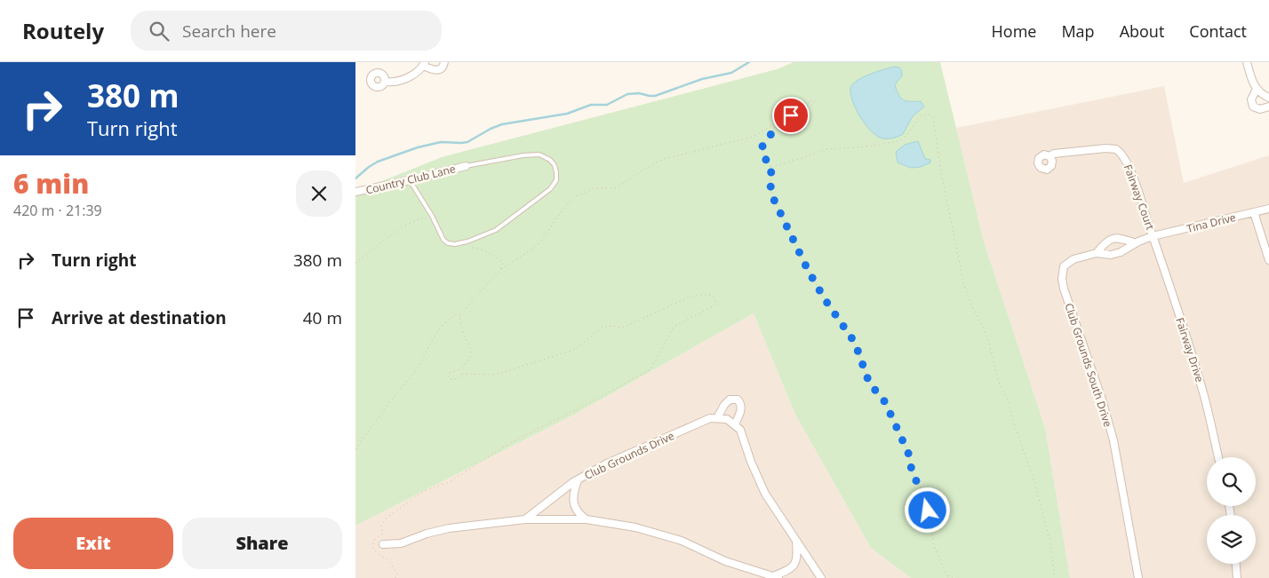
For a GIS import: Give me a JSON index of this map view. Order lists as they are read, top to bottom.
{
  "streets": {
    "street": [
      "Country Club Lane",
      "Fairway Court",
      "Tina Drive",
      "Fairway Drive",
      "Club Grounds South Drive",
      "Club Grounds Drive"
    ]
  },
  "crossings": [
    ["Fairway Court", "Tina Drive"],
    ["Fairway Court", "Fairway Drive"],
    ["Fairway Court", "Club Grounds South Drive"],
    ["Tina Drive", "Fairway Drive"],
    ["Tina Drive", "Club Grounds South Drive"],
    ["Fairway Drive", "Club Grounds South Drive"]
  ],
  "page": {
    "header": "Routely",
    "search": "Search here",
    "nav": [
      "Home",
      "Map",
      "About",
      "Contact"
    ],
    "turn": ["380 m", "Turn right"],
    "heading": ["6 min", "420 m · 21:39"],
    "list": [
      {
        "name": "Turn right",
        "value": "380 m"
      },
      {
        "name": "Arrive at destination",
        "value": "40 m"
      }
    ],
    "buttons": ["Exit", "Share"]
  }
}
